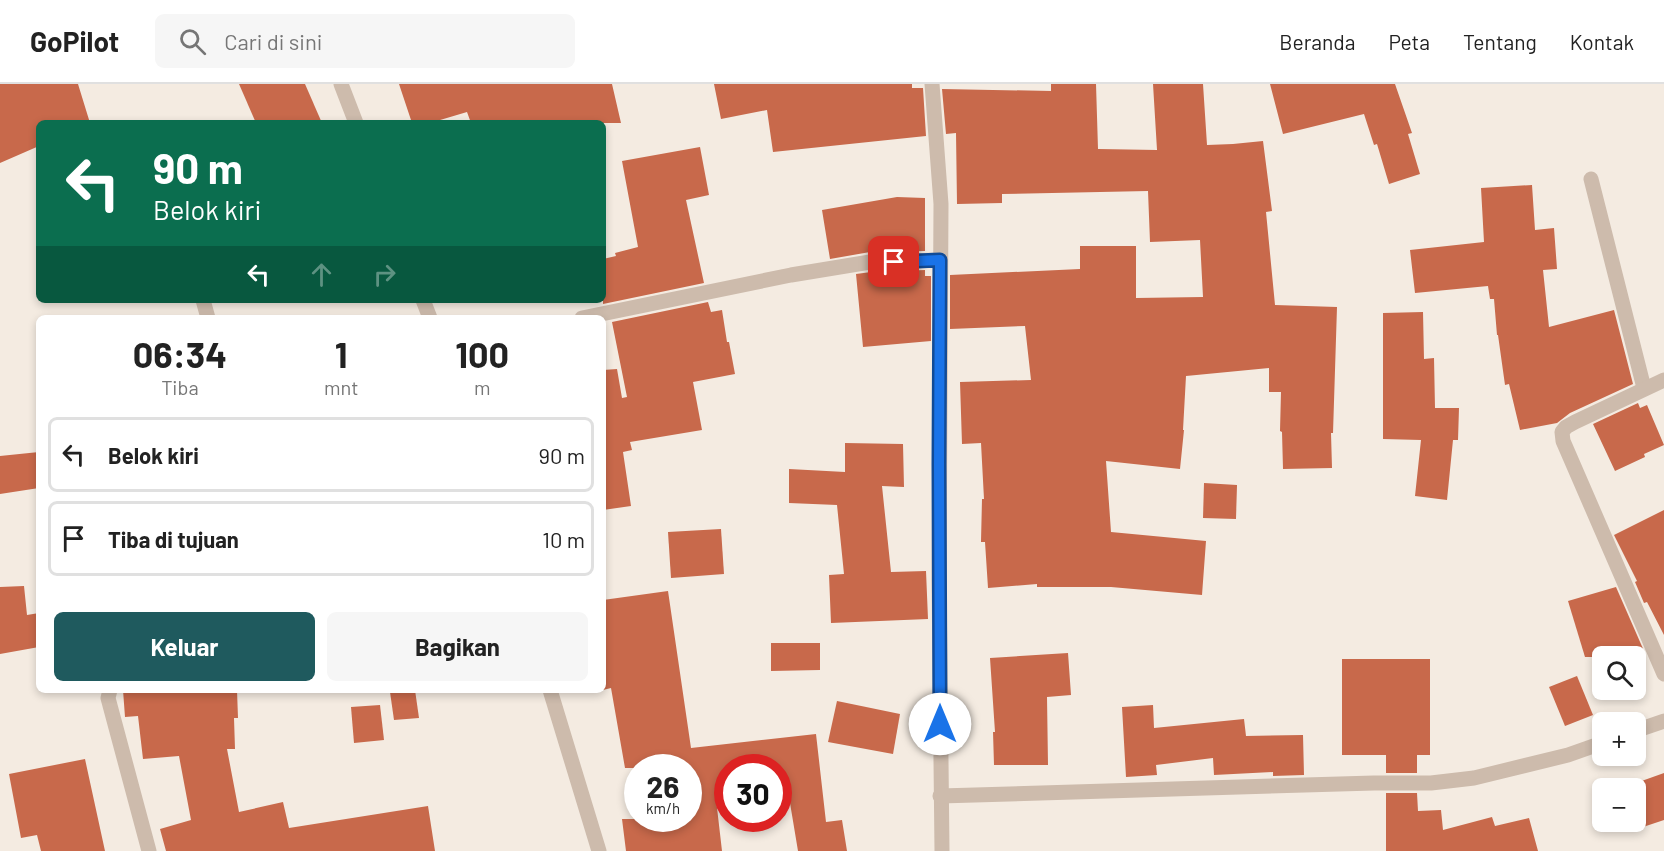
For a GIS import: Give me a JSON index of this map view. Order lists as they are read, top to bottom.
{
  "page": {
    "header": "GoPilot",
    "search": "Cari di sini",
    "nav": [
      "Beranda",
      "Peta",
      "Tentang",
      "Kontak"
    ],
    "turn": ["90 m", "Belok kiri"],
    "eta": [
      "06:34",
      "Tiba",
      "1",
      "mnt",
      "100",
      "m"
    ],
    "list": [
      {
        "name": "Belok kiri",
        "value": "90 m"
      },
      {
        "name": "Tiba di tujuan",
        "value": "10 m"
      }
    ],
    "buttons": ["Keluar", "Bagikan"],
    "map_buttons": ["+", "−"],
    "speed": "26 km/h",
    "limit": "30"
  }
}
